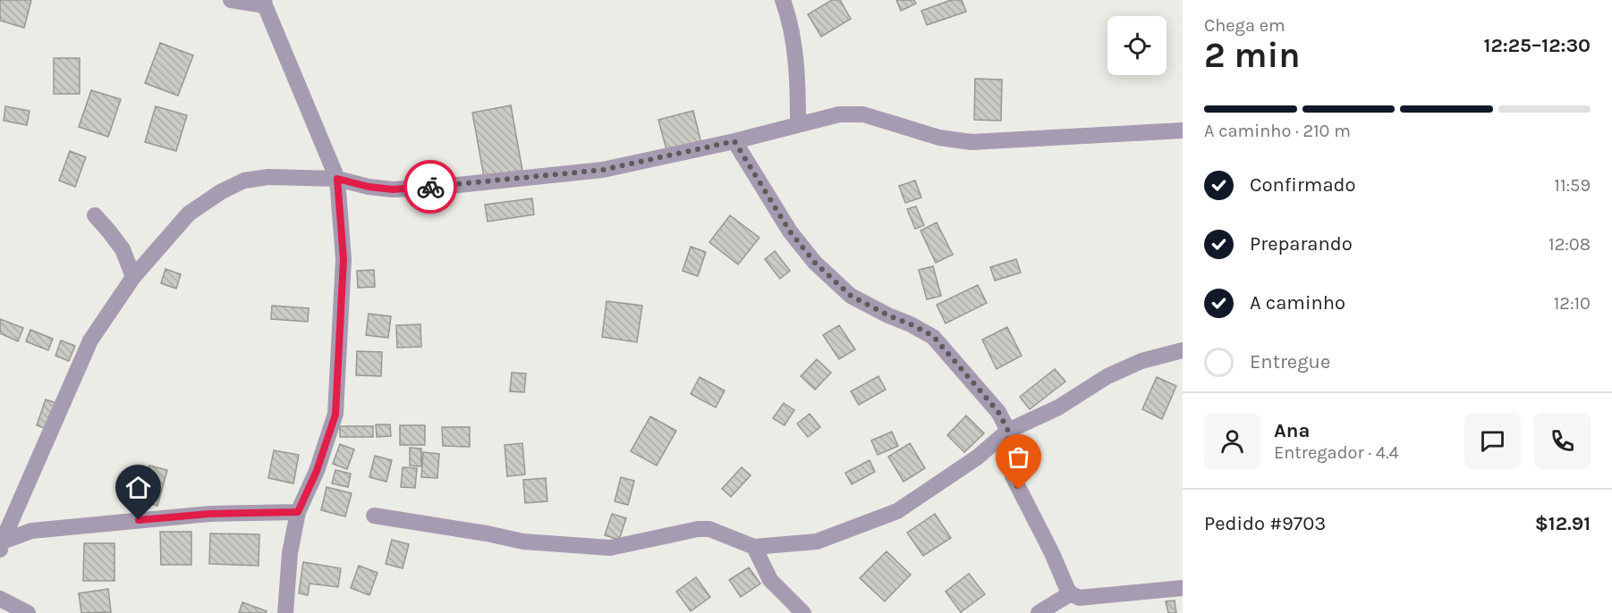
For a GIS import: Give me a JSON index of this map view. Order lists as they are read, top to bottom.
{
  "page": {
    "heading": ["2 min", "Chega em", "12:25–12:30"],
    "panel": [
      "Ana",
      "Entregador · 4.4",
      "Pedido #9703",
      "$12.91"
    ],
    "bar": "A caminho · 210 m",
    "list": [
      ["Confirmado", "11:59"],
      ["Preparando", "12:08"],
      ["A caminho", "12:10"],
      "Entregue"
    ]
  }
}
